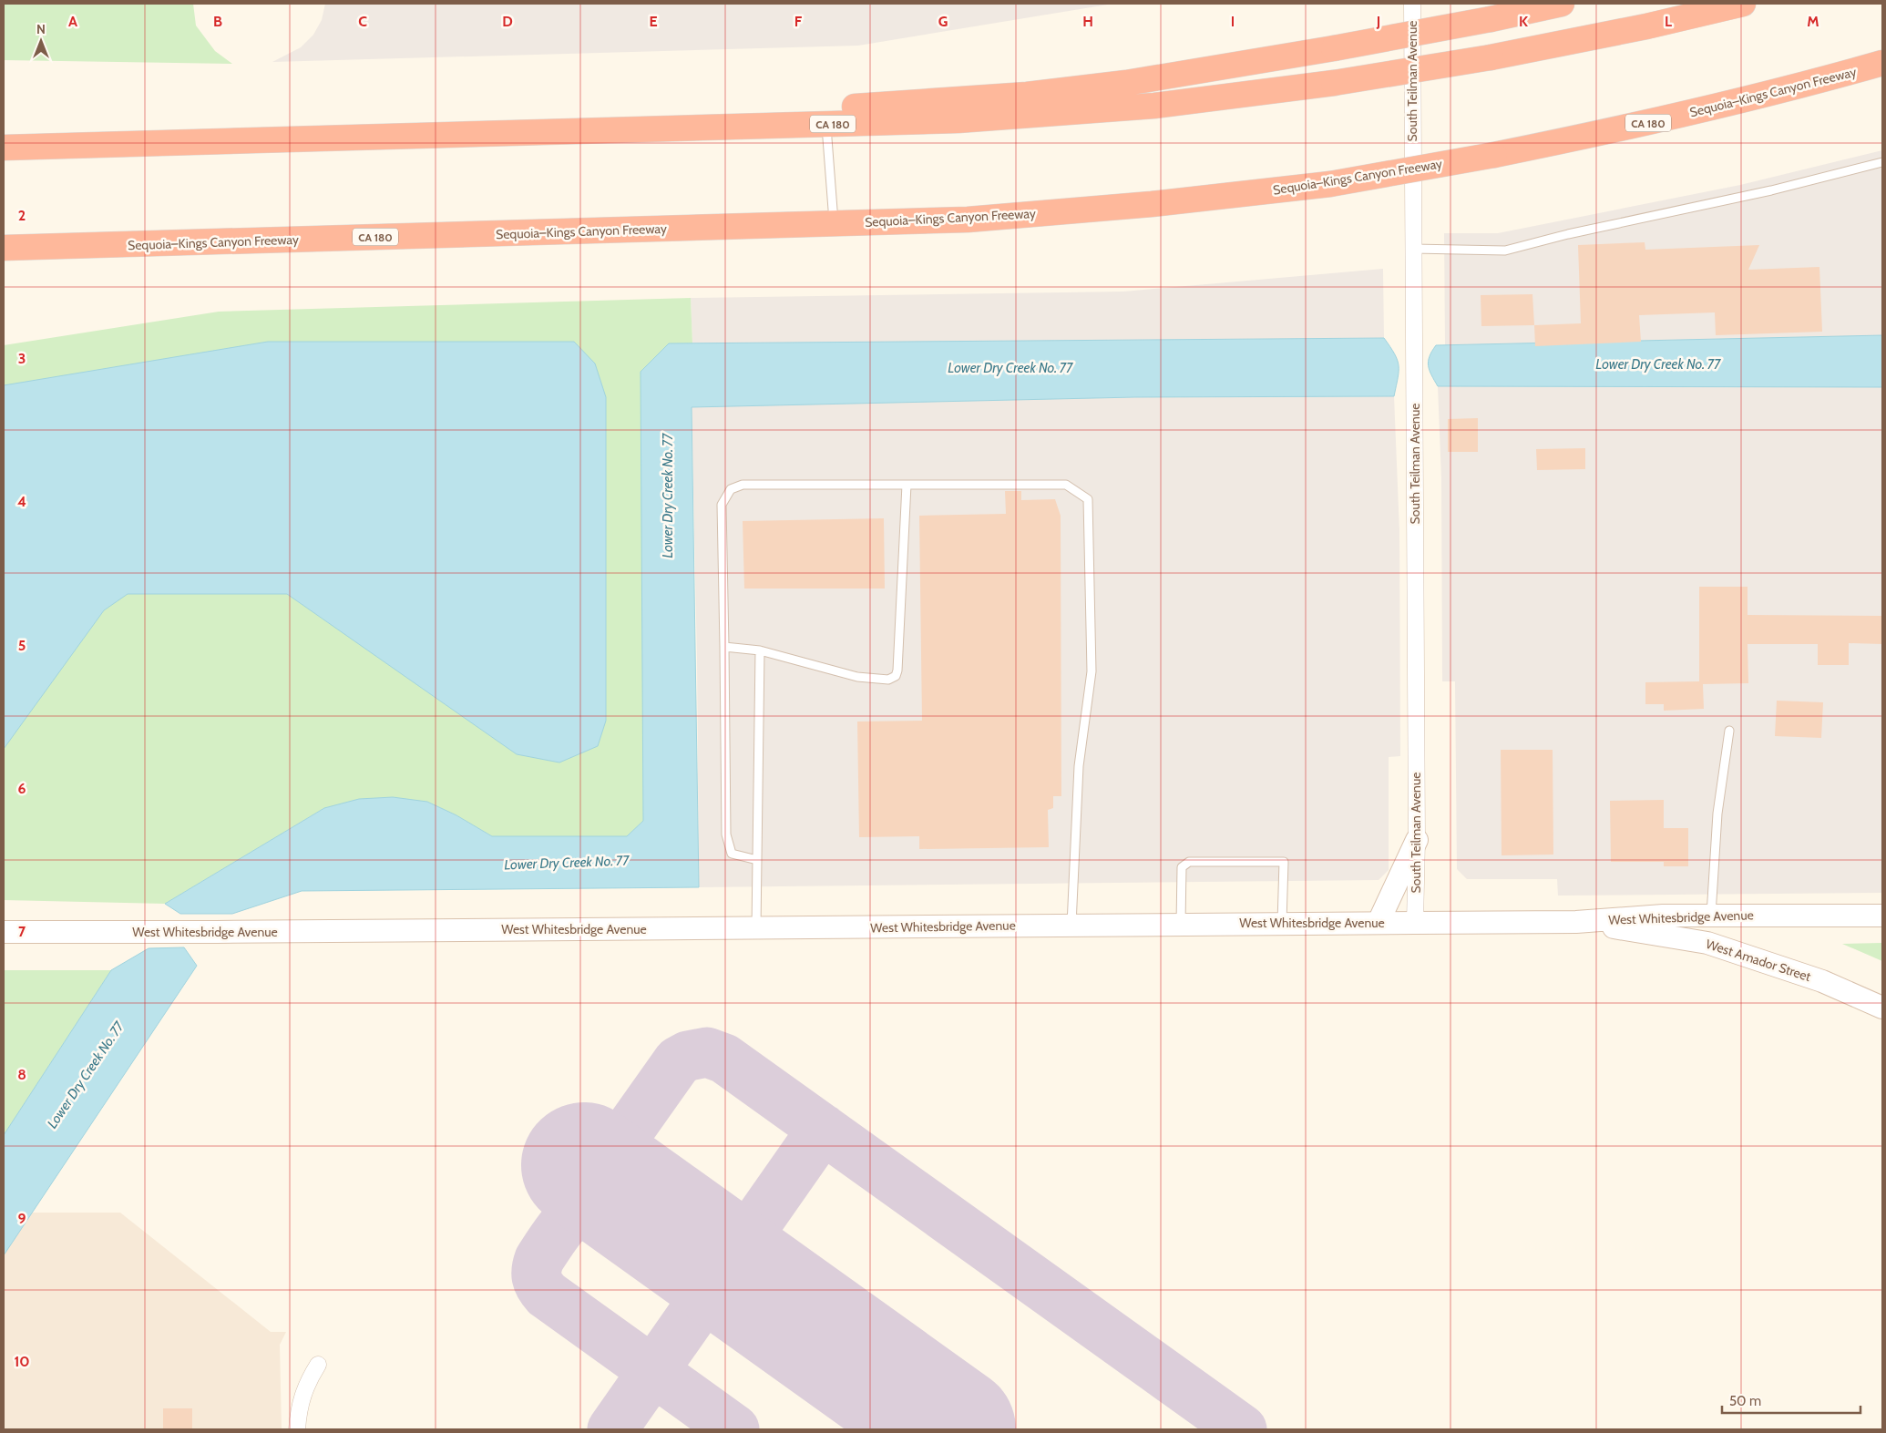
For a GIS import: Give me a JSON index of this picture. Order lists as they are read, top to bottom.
{
  "streets": {
    "highway": ["Sequoia–Kings Canyon Freeway", "CA 180"],
    "main road": ["West Whitesbridge Avenue", "West Amador Street"],
    "street": ["South Teilman Avenue"]
  },
  "crossings": [
    ["South Teilman Avenue", "West Whitesbridge Avenue"],
    ["West Whitesbridge Avenue", "West Amador Street"]
  ],
  "water": ["Lower Dry Creek No. 77"],
  "scale_bar": "50 m",
  "north": "top",
  "grid": {
    "columns": [
      "A",
      "B",
      "C",
      "D",
      "E",
      "F",
      "G",
      "H",
      "I",
      "J",
      "K",
      "L",
      "M"
    ],
    "rows": [
      "2",
      "3",
      "4",
      "5",
      "6",
      "7",
      "8",
      "9",
      "10"
    ]
  }
}
